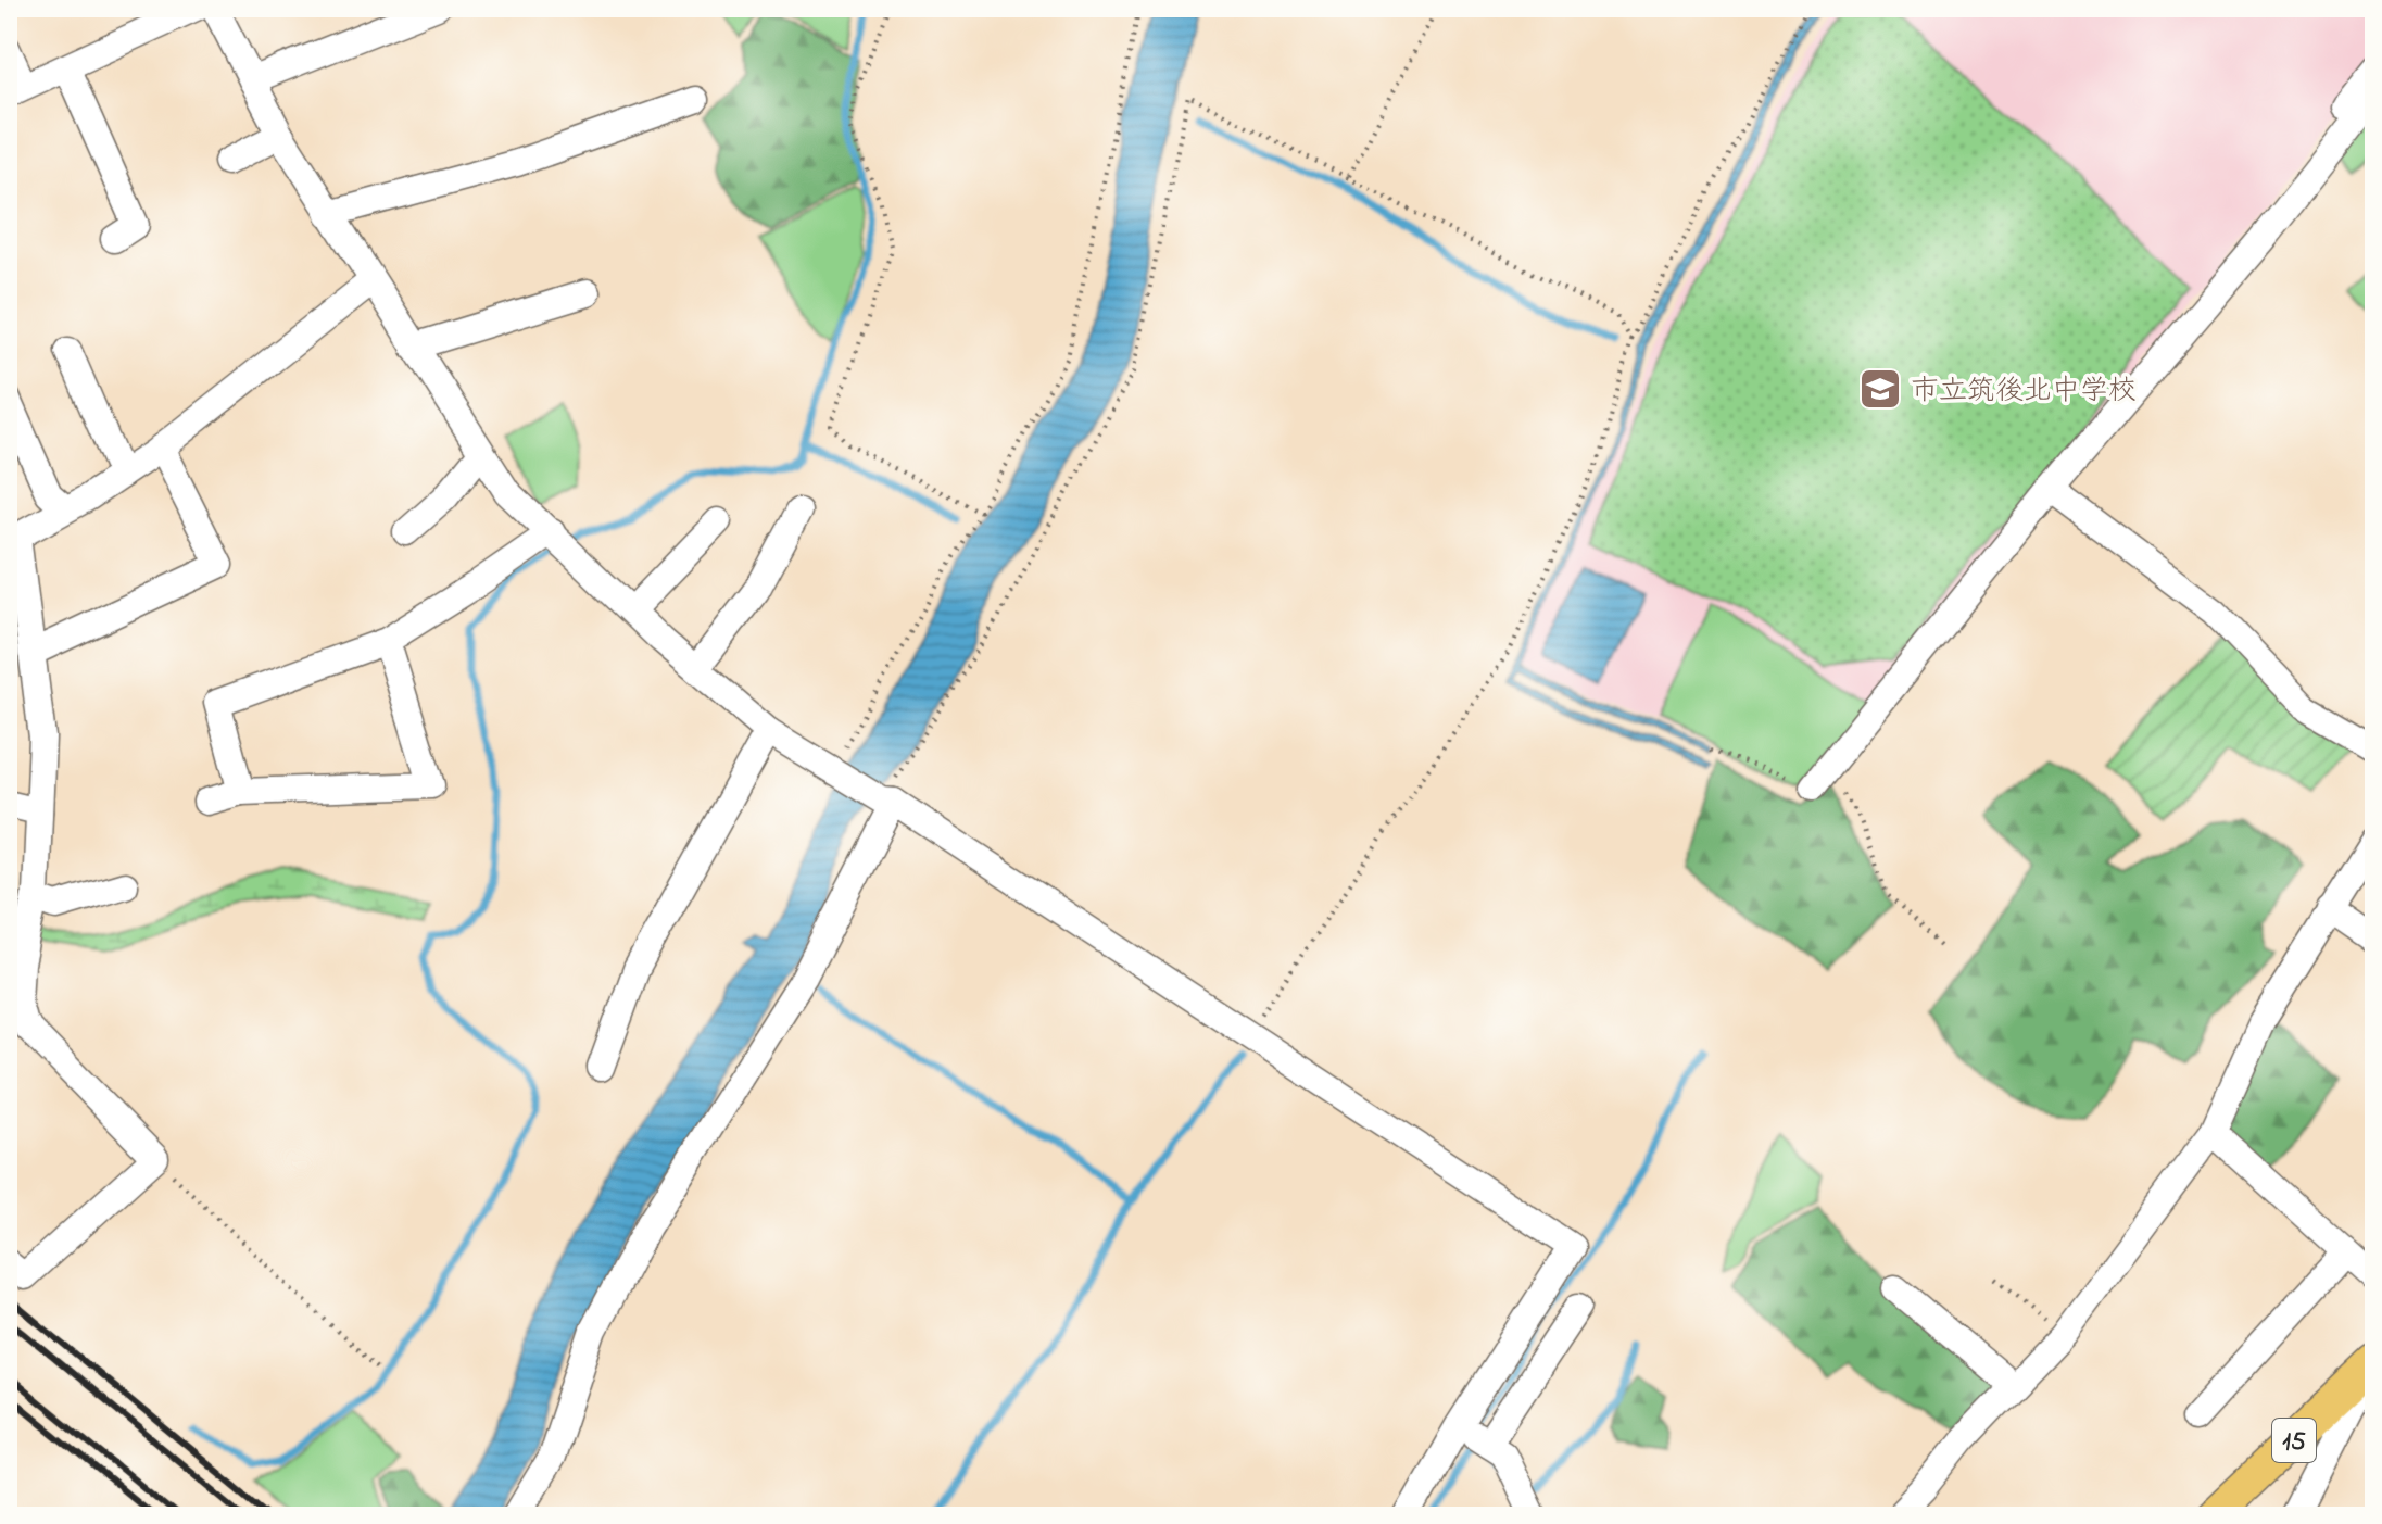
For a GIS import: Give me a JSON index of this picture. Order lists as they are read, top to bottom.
{
  "streets": {
    "main road": ["15"]
  },
  "places": {
    "school or university": ["市立筑後北中学校"]
  }
}
